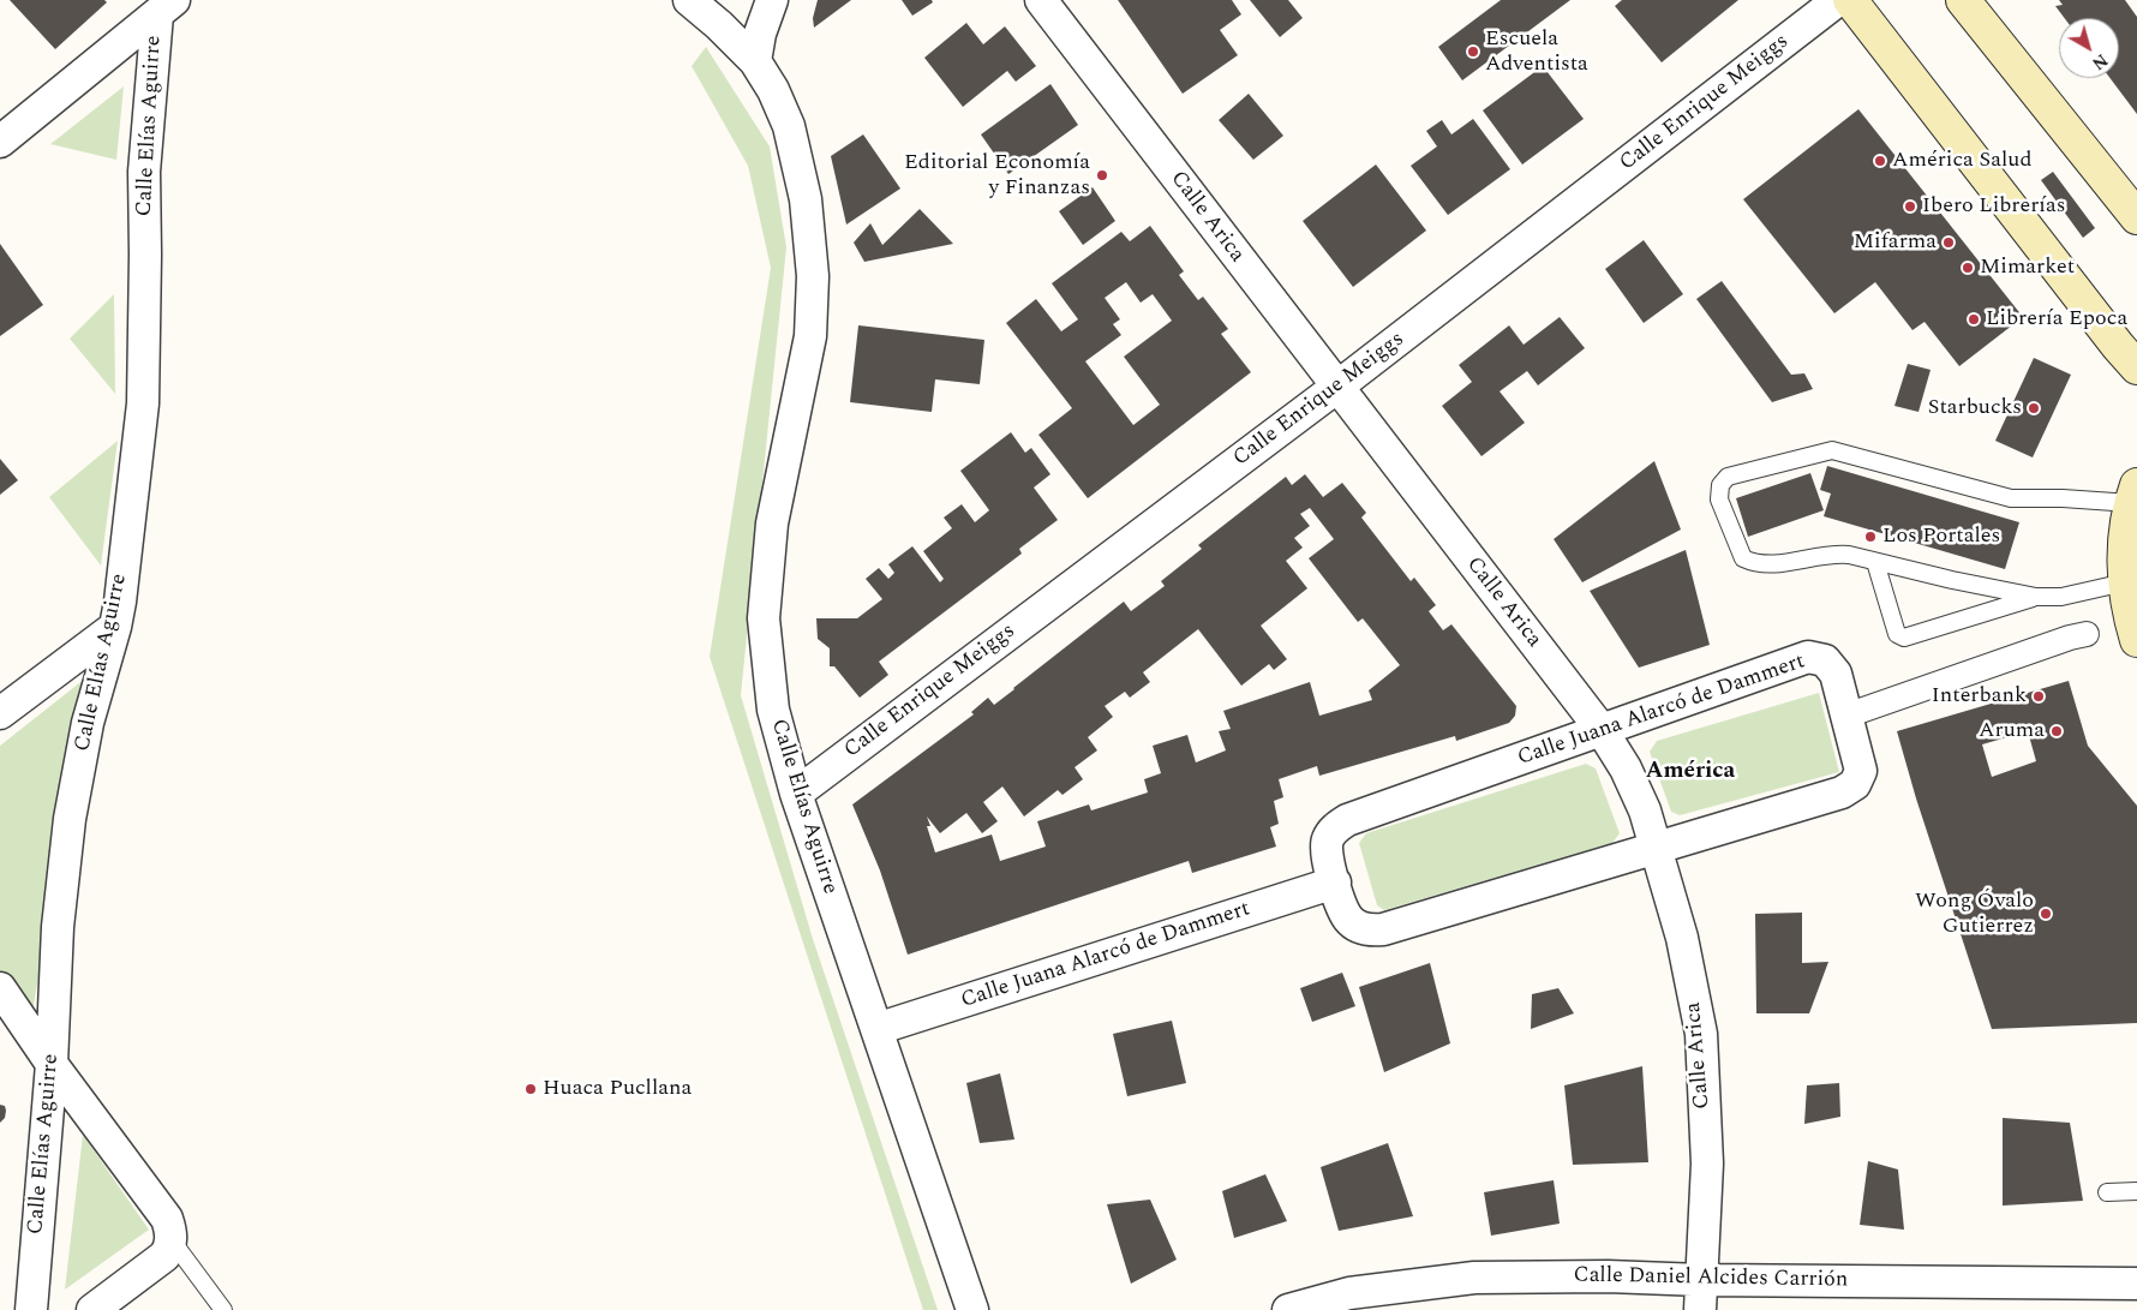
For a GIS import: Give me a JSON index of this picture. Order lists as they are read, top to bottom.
{
  "streets": {
    "street": [
      "Calle Enrique Meiggs",
      "Calle Elías Aguirre",
      "Calle Arica",
      "Calle Juana Alarcó de Dammert",
      "Calle Daniel Alcides Carrión"
    ]
  },
  "crossings": [
    ["Calle Enrique Meiggs", "Calle Elías Aguirre"],
    ["Calle Enrique Meiggs", "Calle Arica"],
    ["Calle Elías Aguirre", "Calle Juana Alarcó de Dammert"],
    ["Calle Arica", "Calle Juana Alarcó de Dammert"],
    ["Calle Arica", "Calle Daniel Alcides Carrión"]
  ],
  "districts": ["América"],
  "places": [
    "Escuela Adventista",
    "América Salud",
    "Editorial Economía y Finanzas",
    "Ibero Librerías",
    "Mifarma",
    "Mimarket",
    "Librería Epoca",
    "Starbucks",
    "Los Portales",
    "Interbank",
    "Aruma",
    "Wong Óvalo Gutierrez",
    "Huaca Pucllana"
  ],
  "north": "bottom right"
}
